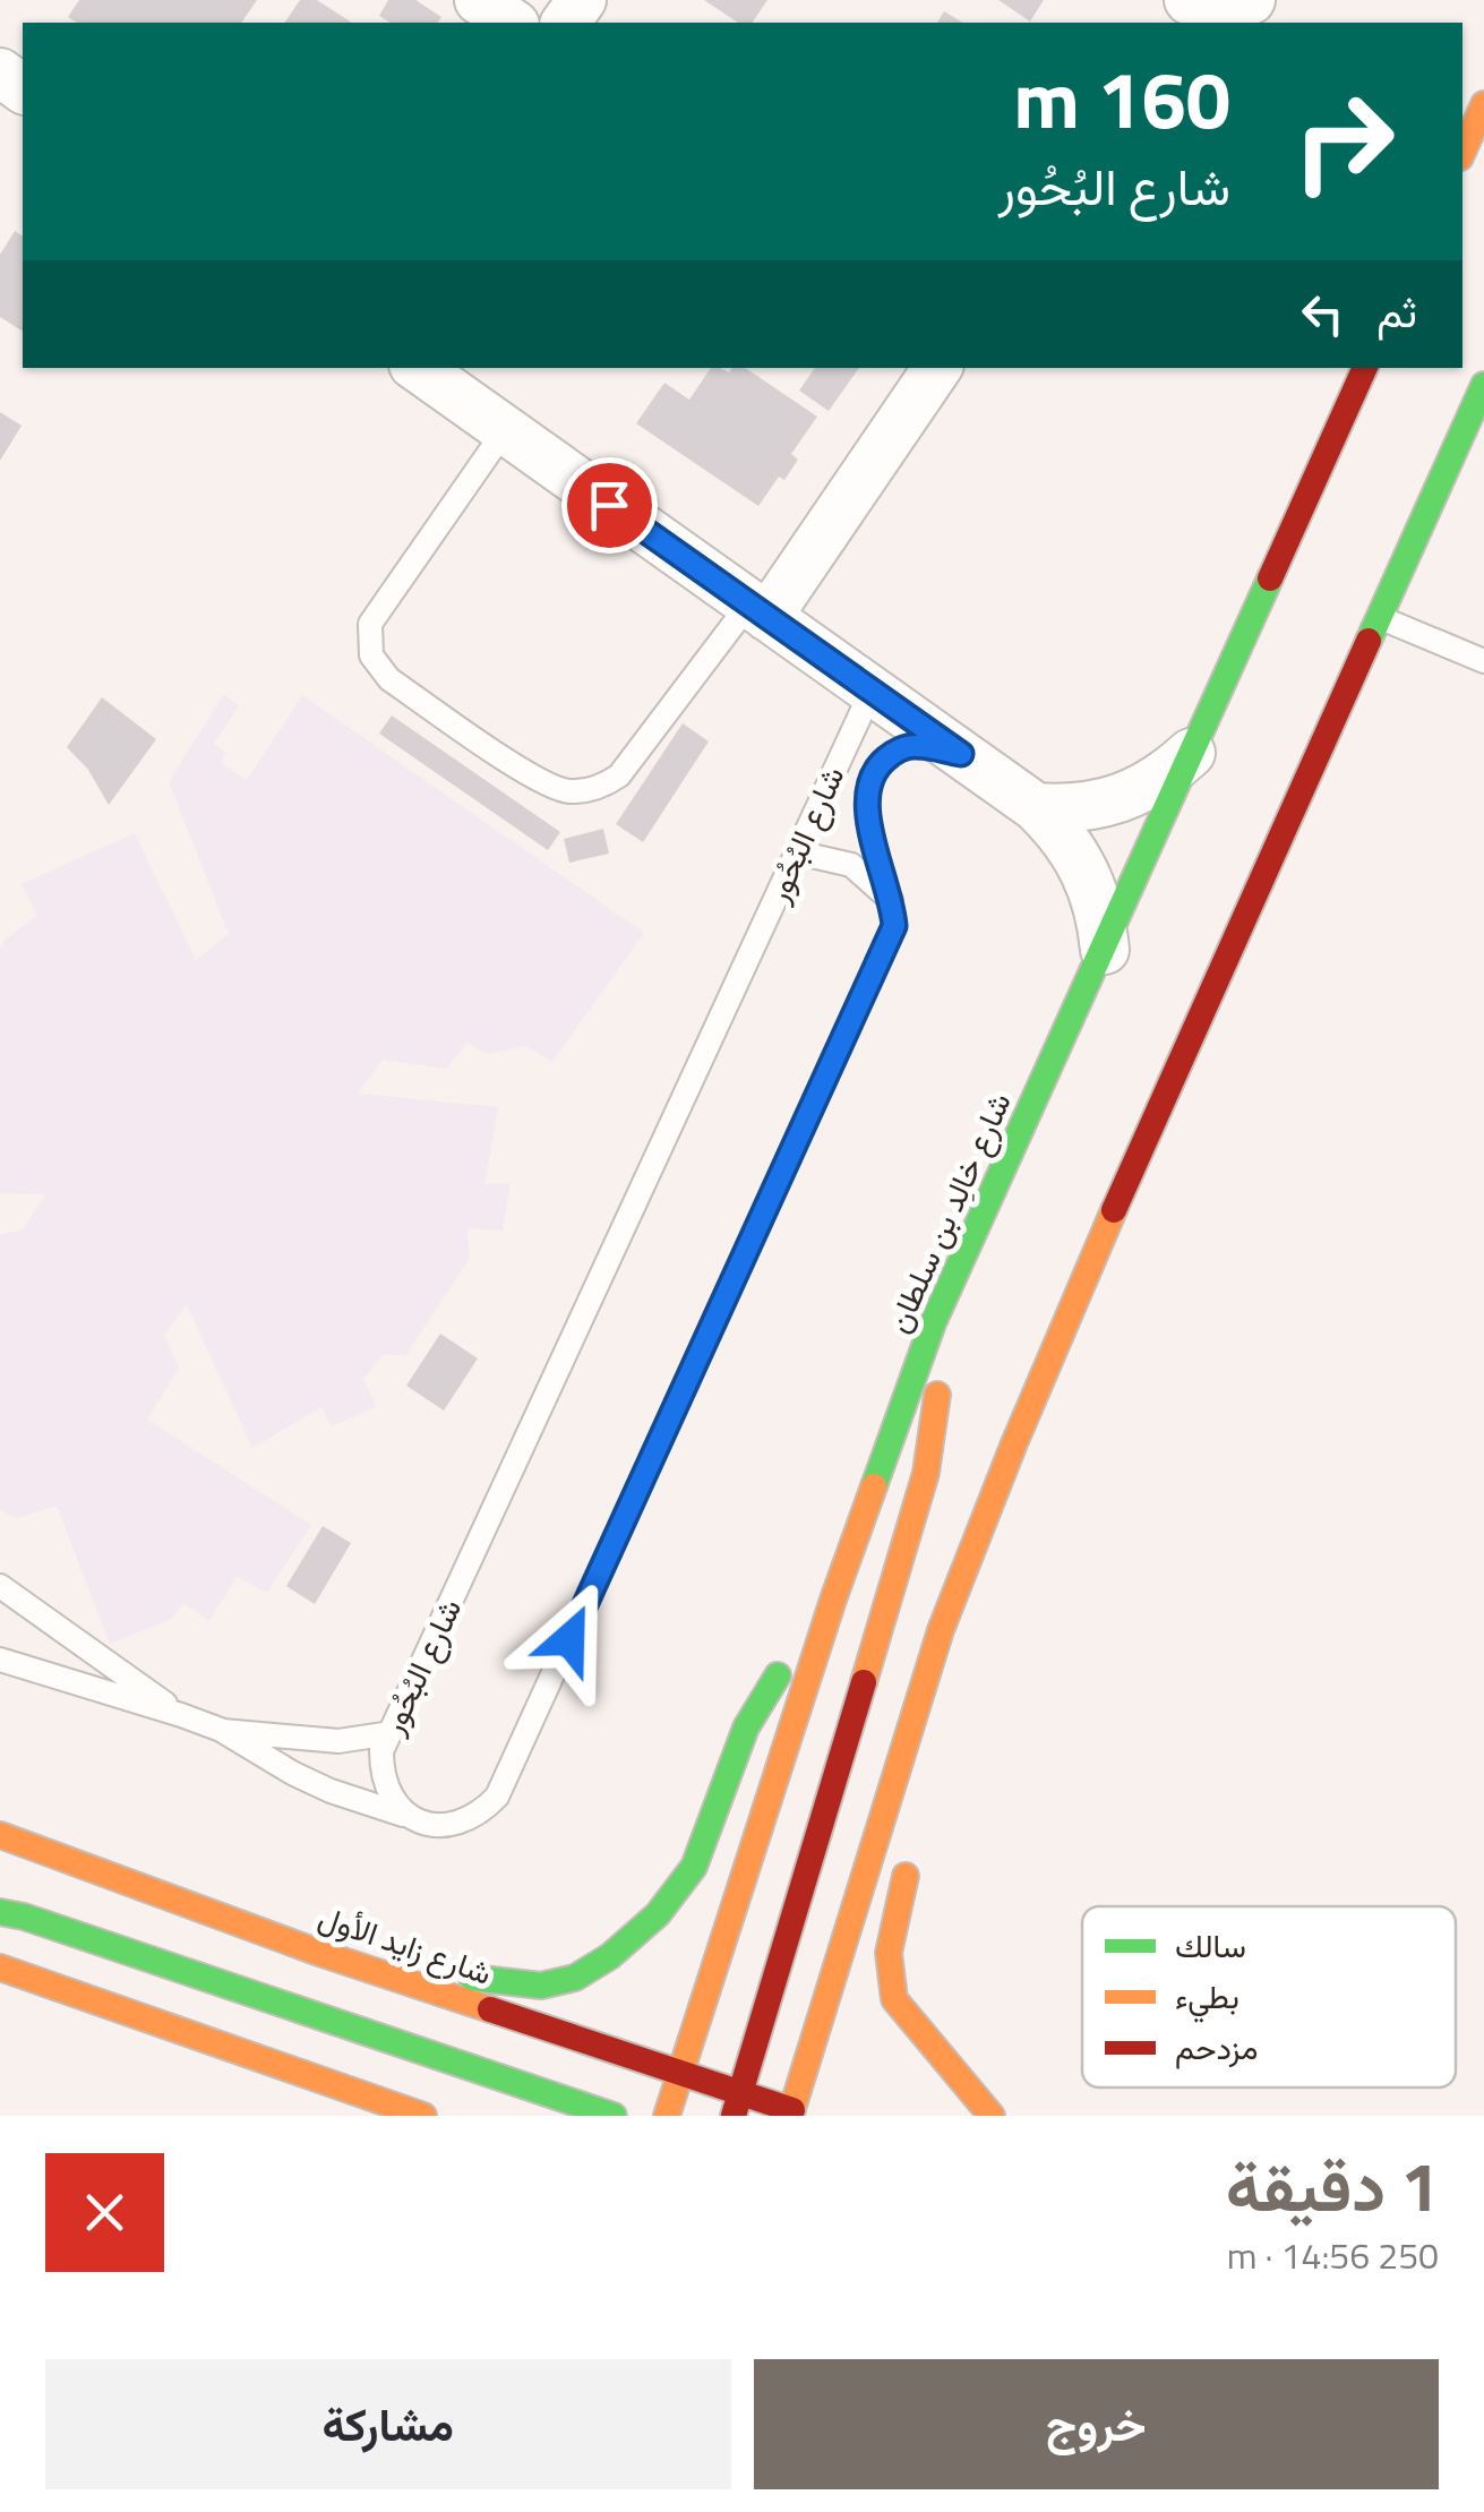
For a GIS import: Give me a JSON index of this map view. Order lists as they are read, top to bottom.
{
  "streets": {
    "main road": ["شارع خالِد بن سلطان", "شارع زايد الأول"],
    "lane": ["شارع البُحُور"]
  },
  "crossings": [
    ["شارع خالِد بن سلطان", "شارع زايد الأول"]
  ],
  "legend": ["سالك", "بطيء", "مزدحم"],
  "page": {
    "turn": ["160 m", "شارع البُحُور"],
    "then": "ثم",
    "heading": ["1 دقيقة", "250 m · 14:56"],
    "buttons": ["خروج", "مشاركة"]
  }
}
